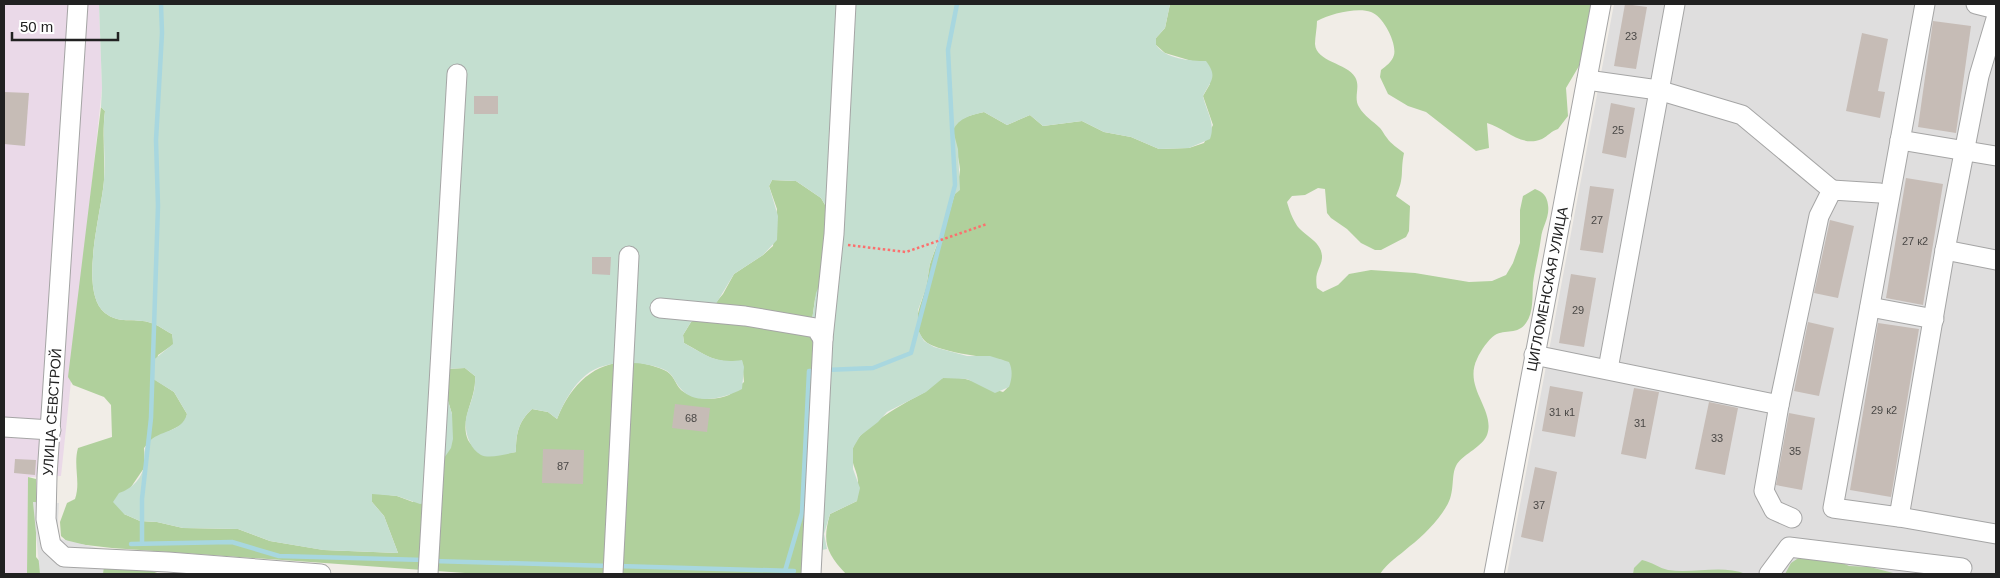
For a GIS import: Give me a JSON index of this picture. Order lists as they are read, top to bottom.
{
  "streets": {
    "street": ["ЦИГЛОМЕНСКАЯ УЛИЦА", "УЛИЦА СЕВСТРОЙ"]
  },
  "house_numbers": [
    "23",
    "25",
    "27",
    "27 к2",
    "29",
    "29 к2",
    "31 к1",
    "68",
    "31",
    "33",
    "35",
    "87",
    "37"
  ],
  "scale_bar": "50 m"
}
